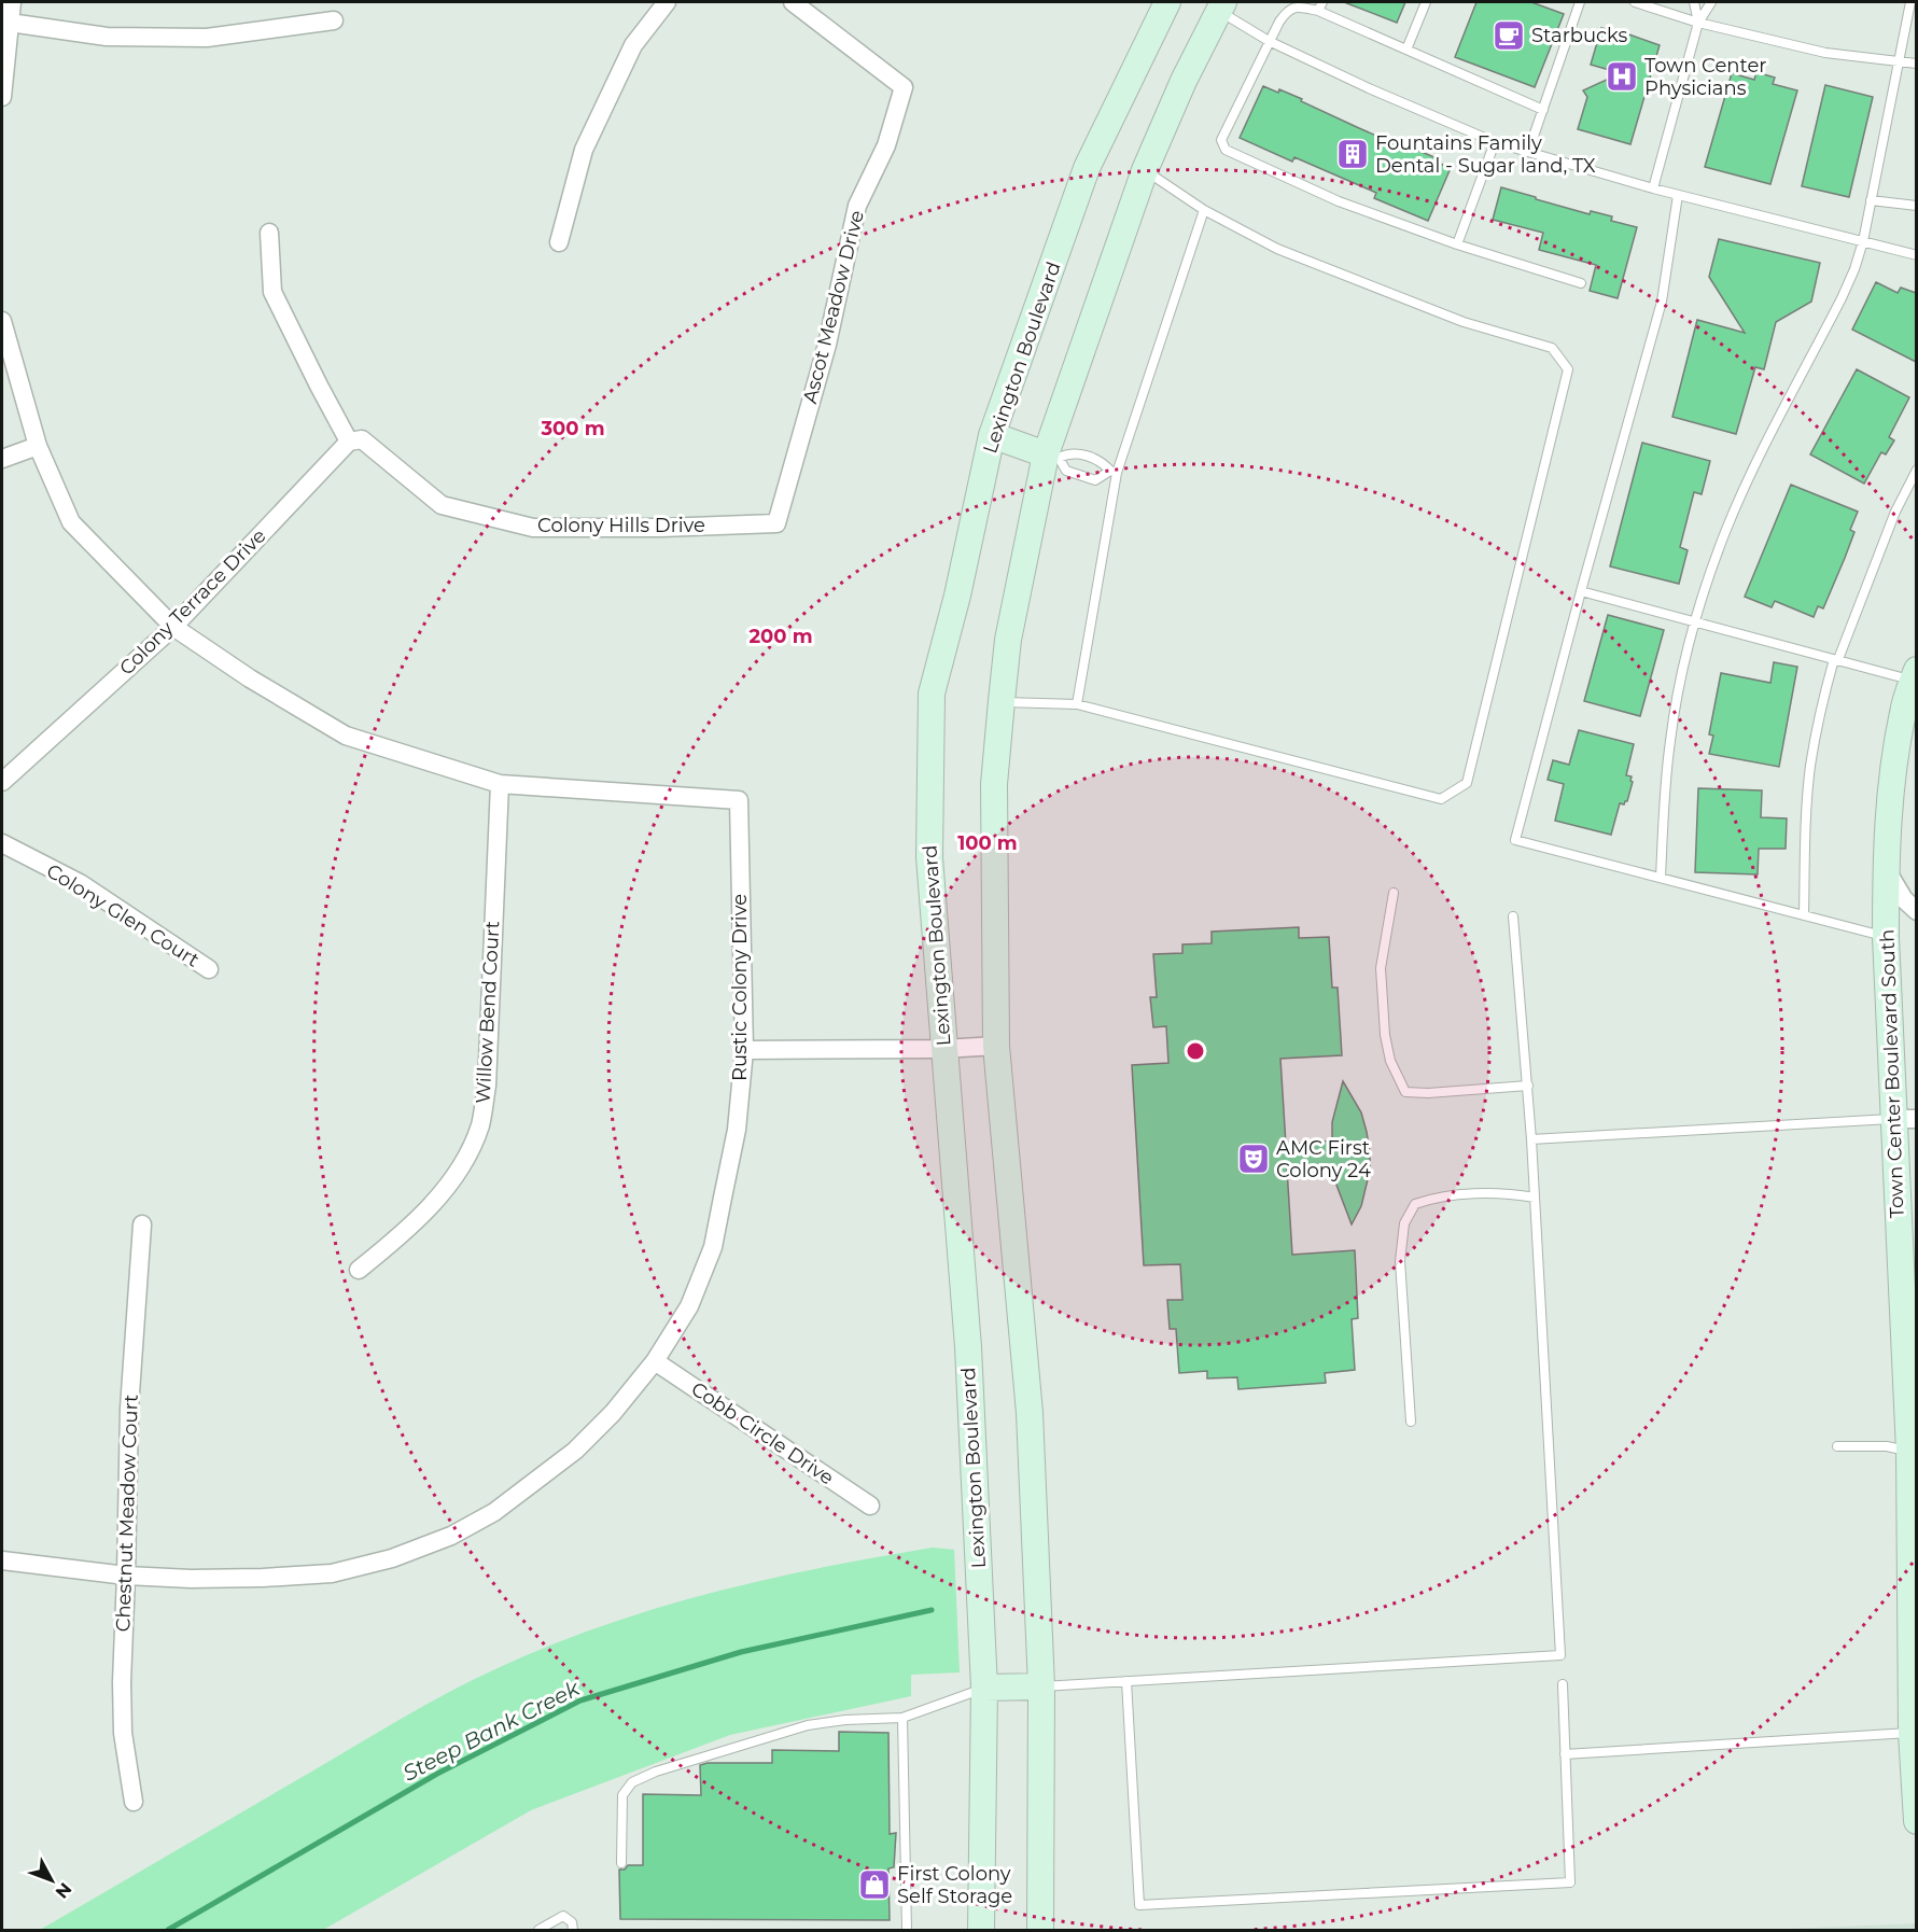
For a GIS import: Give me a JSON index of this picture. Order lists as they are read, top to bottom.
{
  "streets": {
    "main road": ["Lexington Boulevard", "Town Center Boulevard South"],
    "street": [
      "Ascot Meadow Drive",
      "Colony Hills Drive",
      "Colony Terrace Drive",
      "Colony Glen Court",
      "Rustic Colony Drive",
      "Willow Bend Court",
      "Cobb Circle Drive",
      "Chestnut Meadow Court"
    ]
  },
  "crossings": [
    ["Ascot Meadow Drive", "Colony Hills Drive"],
    ["Colony Hills Drive", "Colony Terrace Drive"],
    ["Rustic Colony Drive", "Willow Bend Court"],
    ["Rustic Colony Drive", "Cobb Circle Drive"],
    ["Rustic Colony Drive", "Chestnut Meadow Court"]
  ],
  "water": ["Steep Bank Creek"],
  "places": {
    "cafe": ["Starbucks"],
    "hospital": ["Town Center Physicians"],
    "building": ["Fountains Family Dental - Sugar land, TX"],
    "theatre": ["AMC First Colony 24"],
    "shop": ["First Colony Self Storage"]
  },
  "north": "bottom right",
  "rings": ["300 m", "200 m", "100 m"]
}
